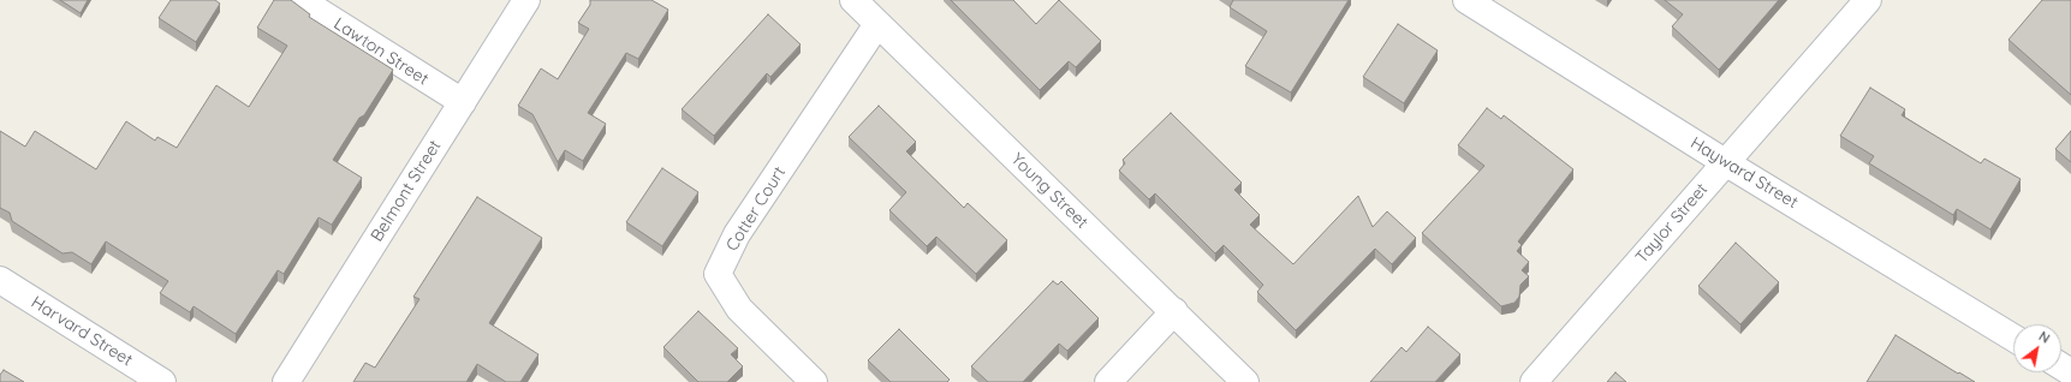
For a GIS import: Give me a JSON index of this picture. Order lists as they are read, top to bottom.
{
  "streets": {
    "street": [
      "Lawton Street",
      "Hayward Street",
      "Belmont Street",
      "Young Street",
      "Cotter Court",
      "Taylor Street",
      "Harvard Street"
    ]
  },
  "crossings": [
    ["Lawton Street", "Belmont Street"],
    ["Hayward Street", "Taylor Street"],
    ["Young Street", "Cotter Court"]
  ],
  "north": "top right"
}
